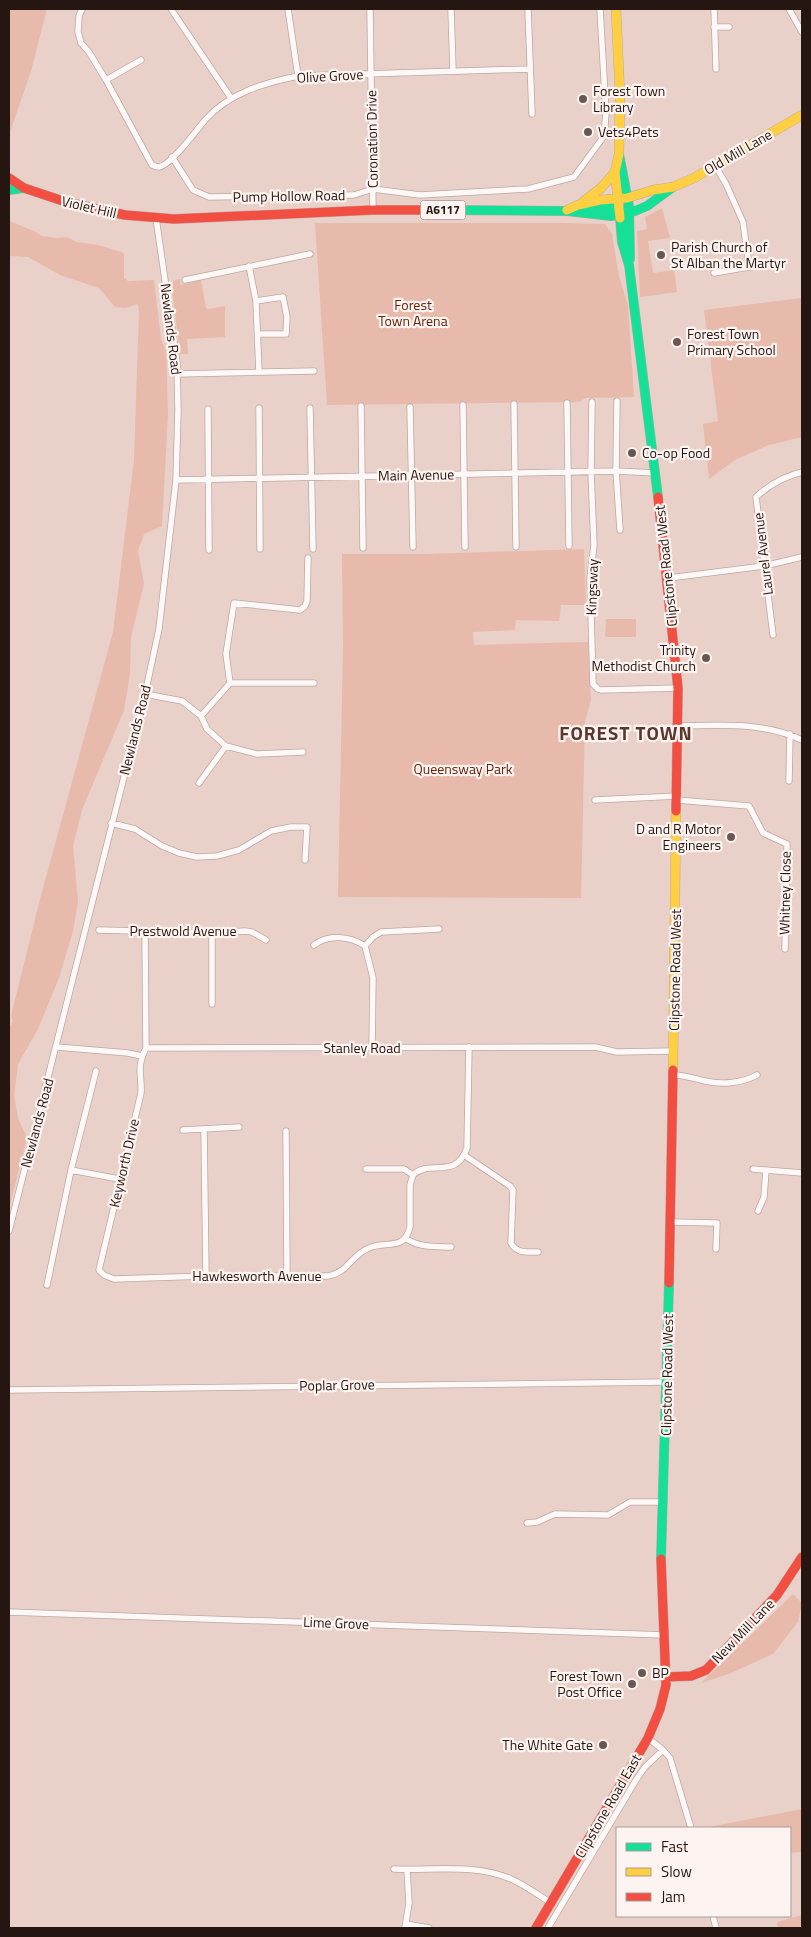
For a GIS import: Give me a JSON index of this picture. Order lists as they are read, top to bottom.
{
  "streets": {
    "main road": [
      "Old Mill Lane",
      "Pump Hollow Road",
      "Violet Hill",
      "A6117",
      "Clipstone Road West",
      "New Mill Lane",
      "Clipstone Road East"
    ],
    "street": [
      "Olive Grove",
      "Coronation Drive",
      "Newlands Road",
      "Main Avenue",
      "Laurel Avenue",
      "Kingsway",
      "Whitney Close",
      "Prestwold Avenue",
      "Stanley Road",
      "Keyworth Drive",
      "Hawkesworth Avenue",
      "Poplar Grove",
      "Lime Grove"
    ]
  },
  "crossings": [
    ["Olive Grove", "Coronation Drive"],
    ["Olive Grove", "Pump Hollow Road"],
    ["Coronation Drive", "Pump Hollow Road"],
    ["Old Mill Lane", "Pump Hollow Road"],
    ["Old Mill Lane", "A6117"],
    ["Old Mill Lane", "Clipstone Road West"],
    ["Pump Hollow Road", "Violet Hill"],
    ["Pump Hollow Road", "A6117"],
    ["Pump Hollow Road", "Newlands Road"],
    ["Pump Hollow Road", "Clipstone Road West"],
    ["Violet Hill", "Newlands Road"],
    ["A6117", "Clipstone Road West"],
    ["Newlands Road", "Main Avenue"],
    ["Main Avenue", "Clipstone Road West"],
    ["Main Avenue", "Kingsway"],
    ["Clipstone Road West", "Kingsway"],
    ["Clipstone Road West", "Whitney Close"],
    ["Clipstone Road West", "Stanley Road"],
    ["Clipstone Road West", "Poplar Grove"],
    ["Clipstone Road West", "Lime Grove"],
    ["Clipstone Road West", "New Mill Lane"],
    ["Clipstone Road West", "Clipstone Road East"],
    ["Keyworth Drive", "Hawkesworth Avenue"],
    ["New Mill Lane", "Clipstone Road East"]
  ],
  "districts": ["FOREST TOWN"],
  "parks": ["Forest Town Arena", "Queensway Park"],
  "places": [
    "Forest Town Library",
    "Vets4Pets",
    "Parish Church of St Alban the Martyr",
    "Forest Town Primary School",
    "Co-op Food",
    "Trinity Methodist Church",
    "D and R Motor Engineers",
    "BP",
    "Forest Town Post Office",
    "The White Gate"
  ],
  "legend": ["Fast", "Slow", "Jam"]
}
